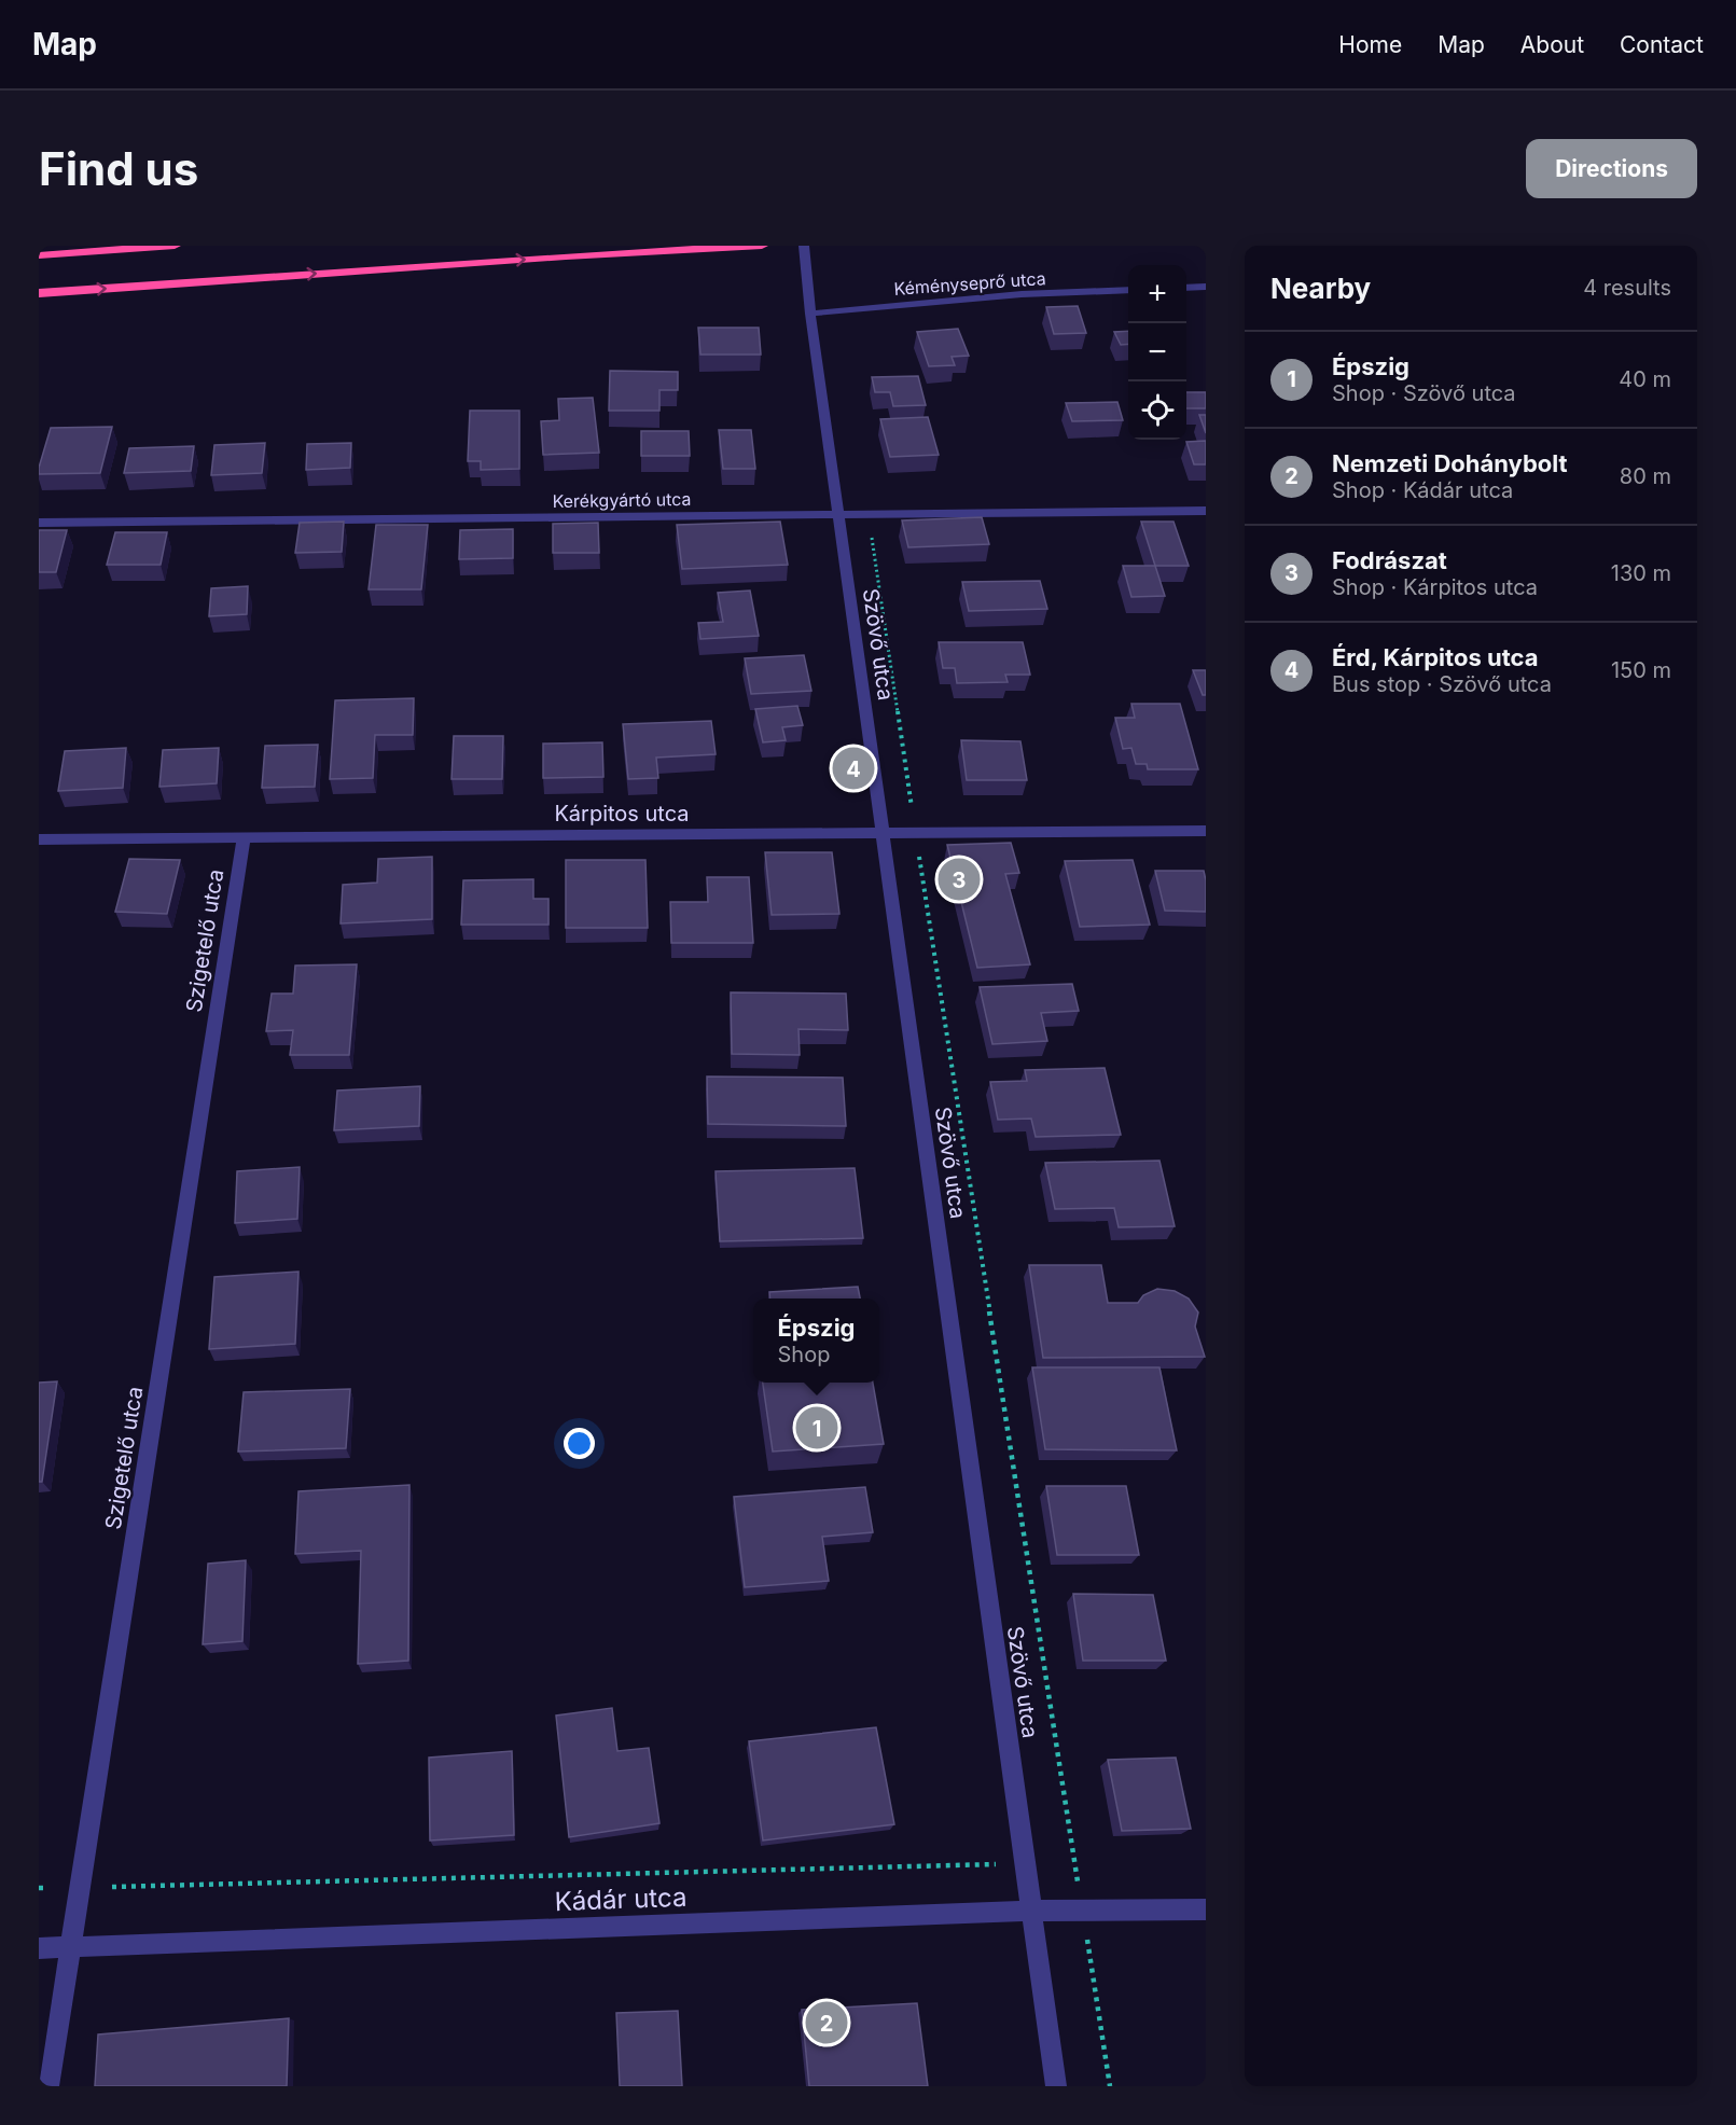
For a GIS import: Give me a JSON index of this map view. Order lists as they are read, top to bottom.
{
  "streets": {
    "street": [
      "Kéményseprő utca",
      "Kerékgyártó utca",
      "Szövő utca",
      "Kárpitos utca",
      "Szigetelő utca",
      "Kádár utca"
    ]
  },
  "crossings": [
    ["Kéményseprő utca", "Szövő utca"],
    ["Kerékgyártó utca", "Szövő utca"],
    ["Szövő utca", "Kárpitos utca"],
    ["Szövő utca", "Kádár utca"],
    ["Kárpitos utca", "Szigetelő utca"],
    ["Szigetelő utca", "Kádár utca"]
  ],
  "page": {
    "header": "Map",
    "nav": [
      "Home",
      "Map",
      "About",
      "Contact"
    ],
    "buttons": "Directions",
    "title": "Find us",
    "heading": ["Nearby", "4 results"],
    "map_buttons": ["+", "−"],
    "list": [
      {
        "mark": "1",
        "name": "Épszig",
        "note": "Shop · Szövő utca",
        "value": "40 m"
      },
      {
        "mark": "2",
        "name": "Nemzeti Dohánybolt",
        "note": "Shop · Kádár utca",
        "value": "80 m"
      },
      {
        "mark": "3",
        "name": "Fodrászat",
        "note": "Shop · Kárpitos utca",
        "value": "130 m"
      },
      {
        "mark": "4",
        "name": "Érd, Kárpitos utca",
        "note": "Bus stop · Szövő utca",
        "value": "150 m"
      }
    ],
    "pins": [
      "4",
      "3",
      "1",
      "2"
    ],
    "popup": ["Épszig", "Shop"]
  }
}
